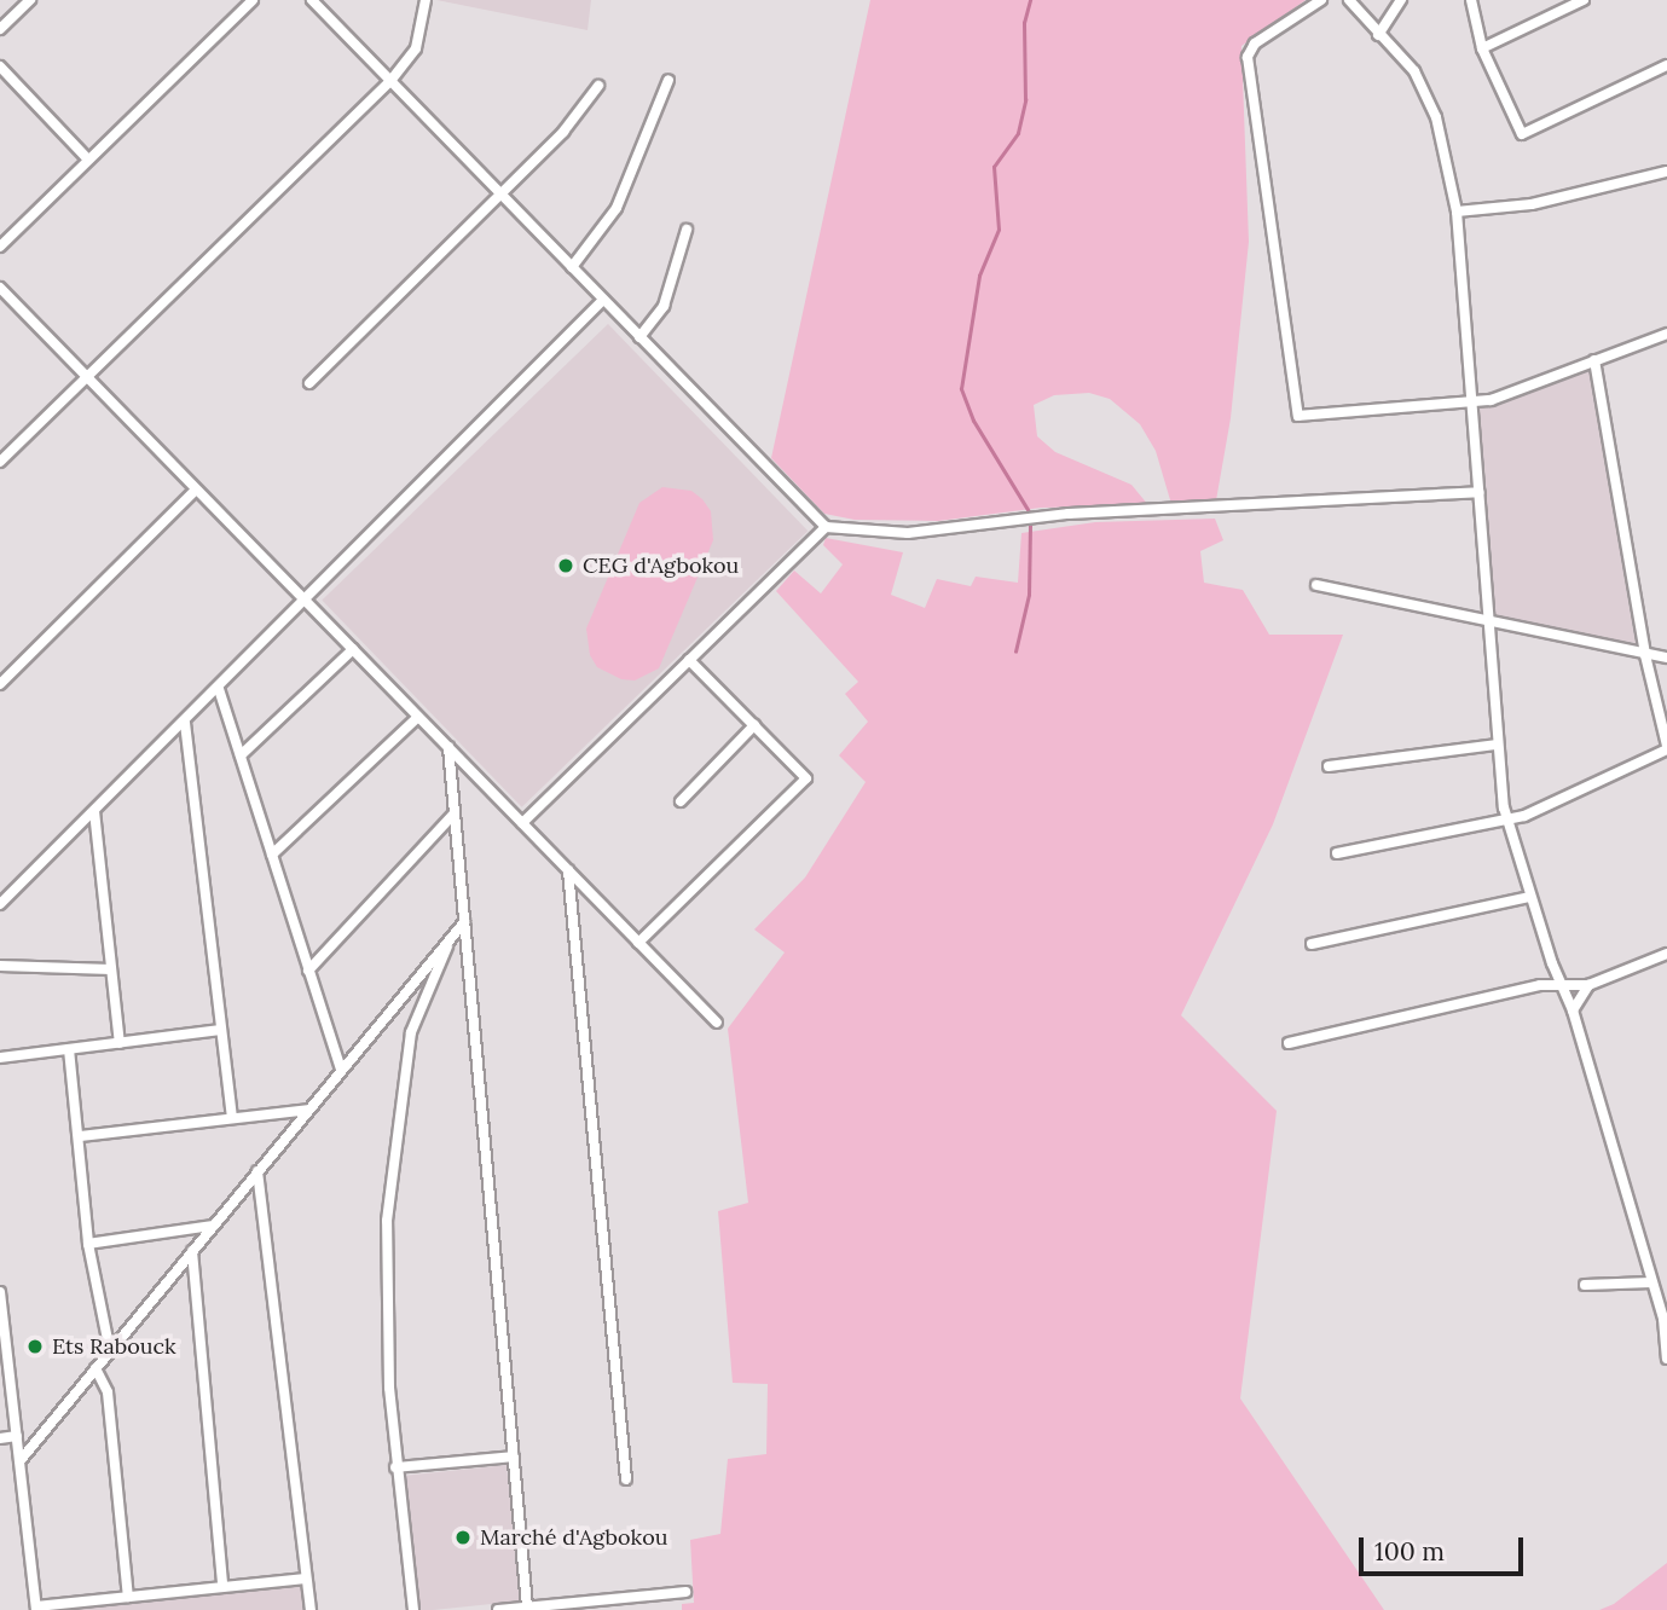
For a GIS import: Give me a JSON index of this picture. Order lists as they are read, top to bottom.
{
  "places": ["CEG d'Agbokou", "Ets Rabouck", "Marché d'Agbokou"],
  "scale_bar": "100 m"
}
